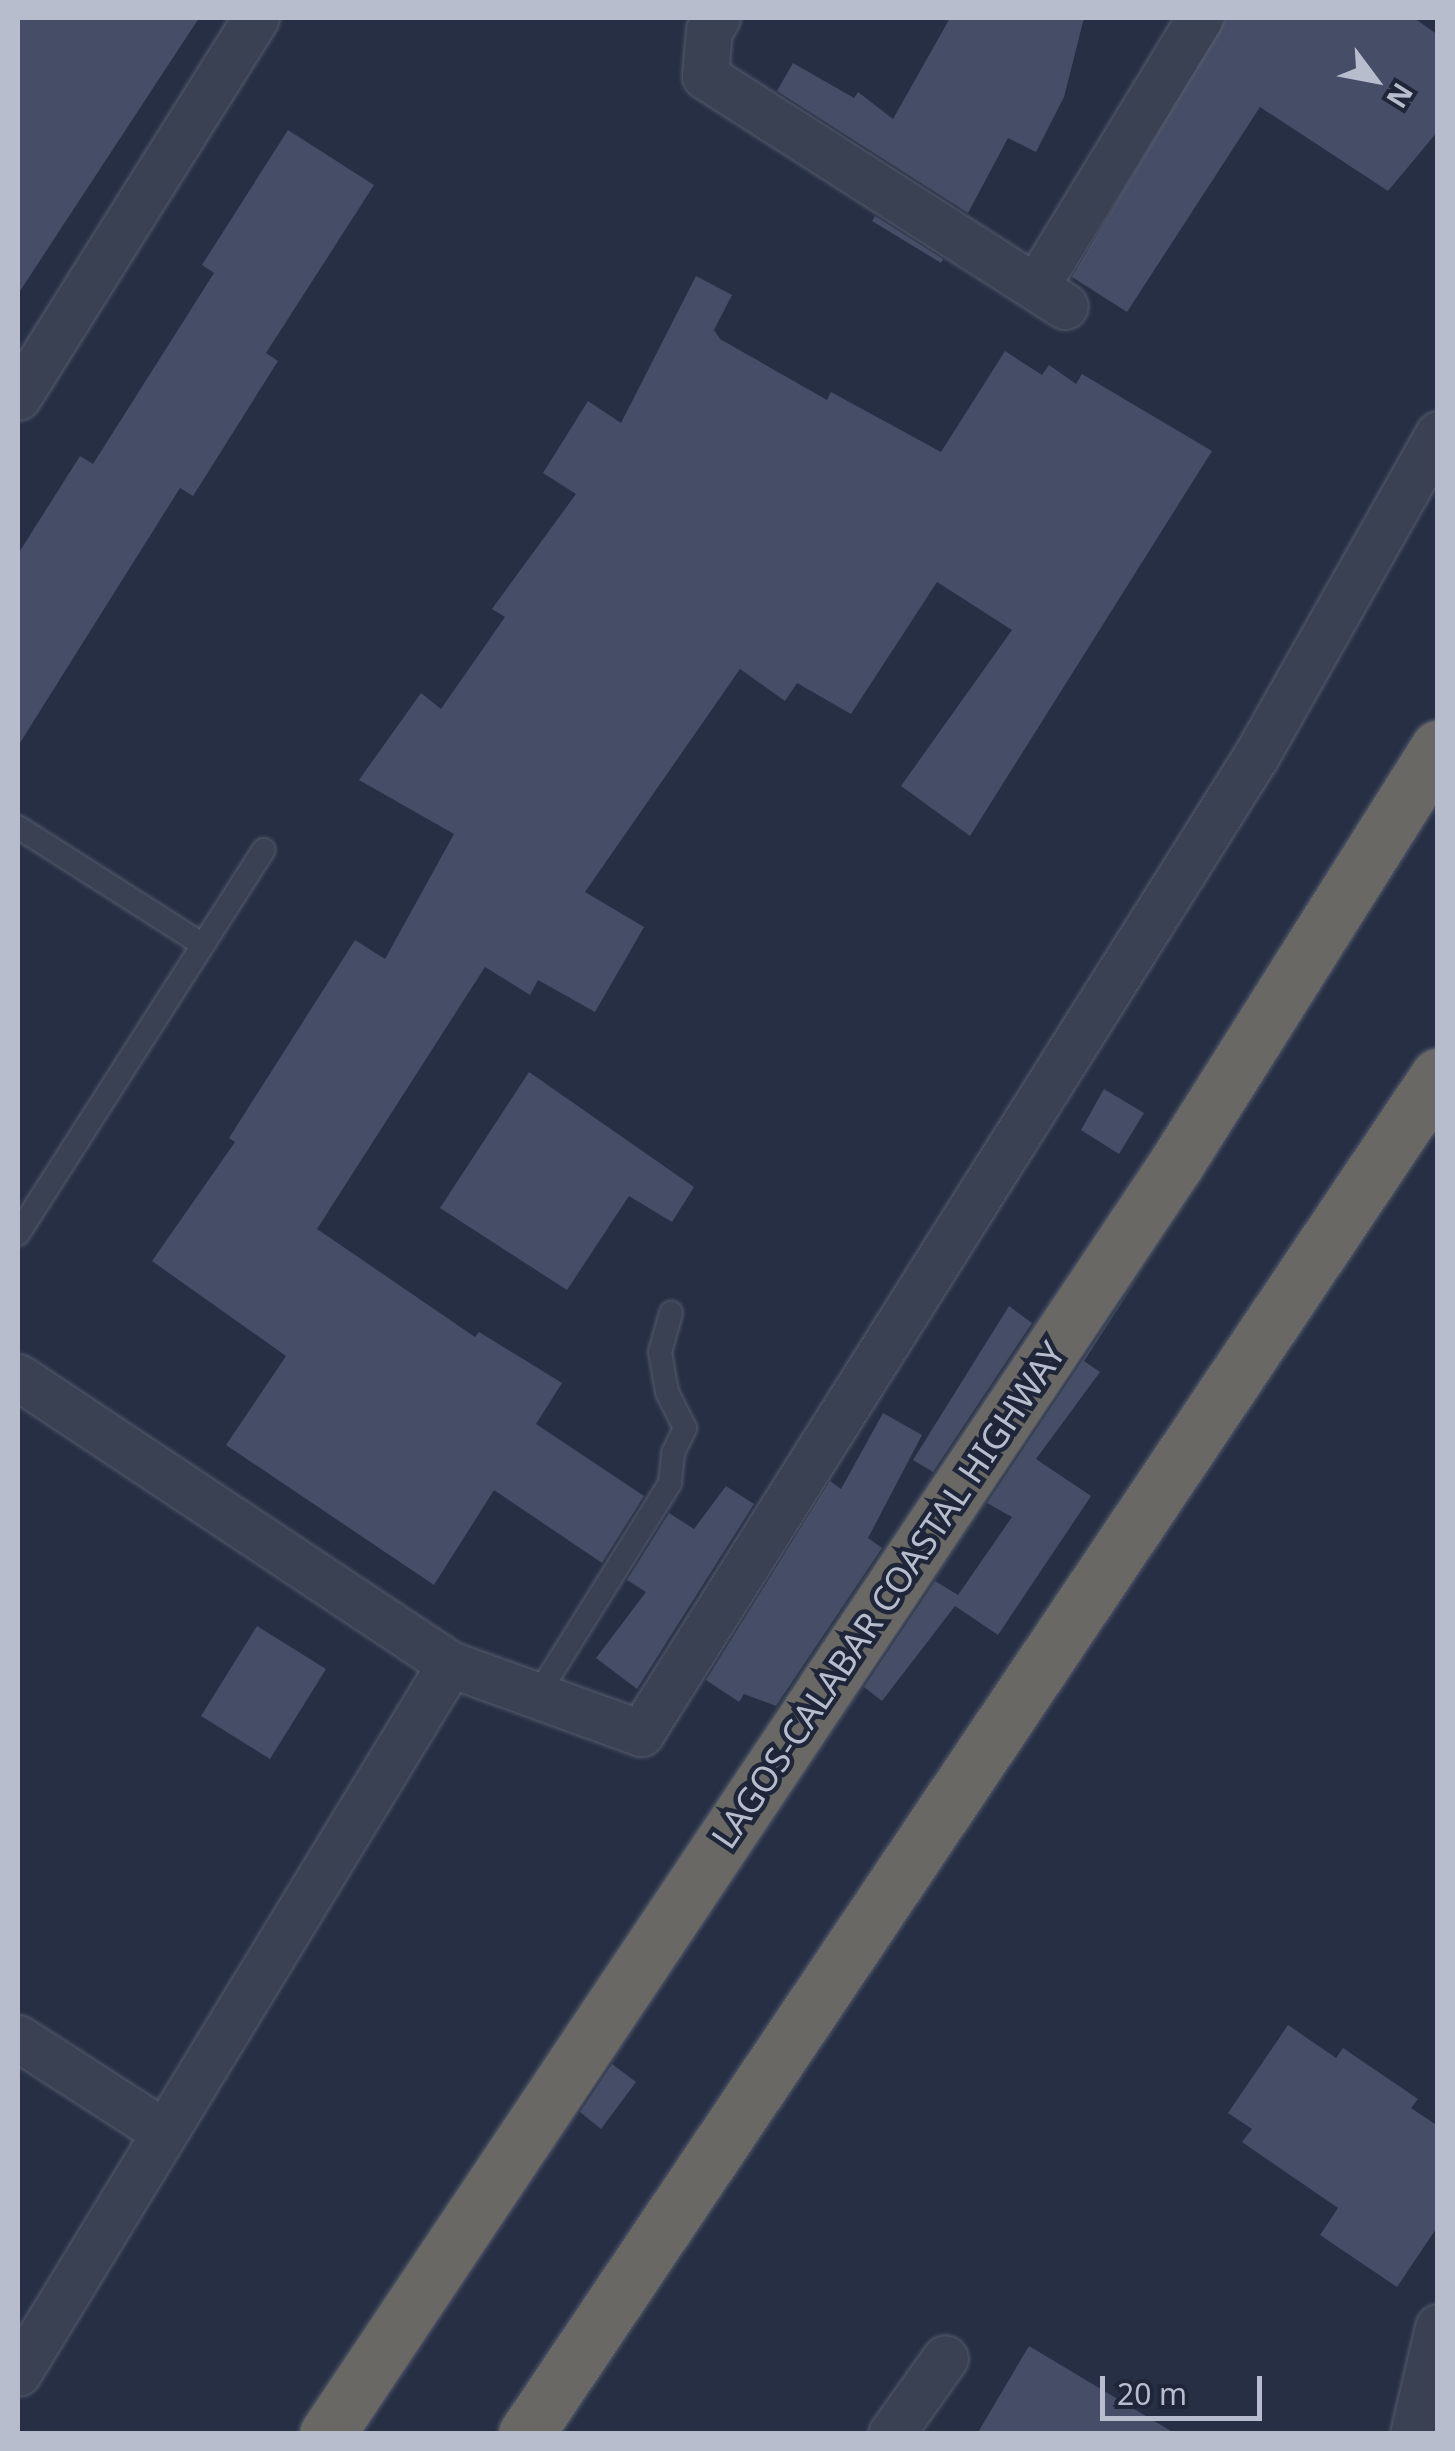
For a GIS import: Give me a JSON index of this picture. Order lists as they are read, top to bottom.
{
  "streets": {
    "highway": ["LAGOS-CALABAR COASTAL HIGHWAY"]
  },
  "scale_bar": "20 m",
  "north": "bottom right"
}
